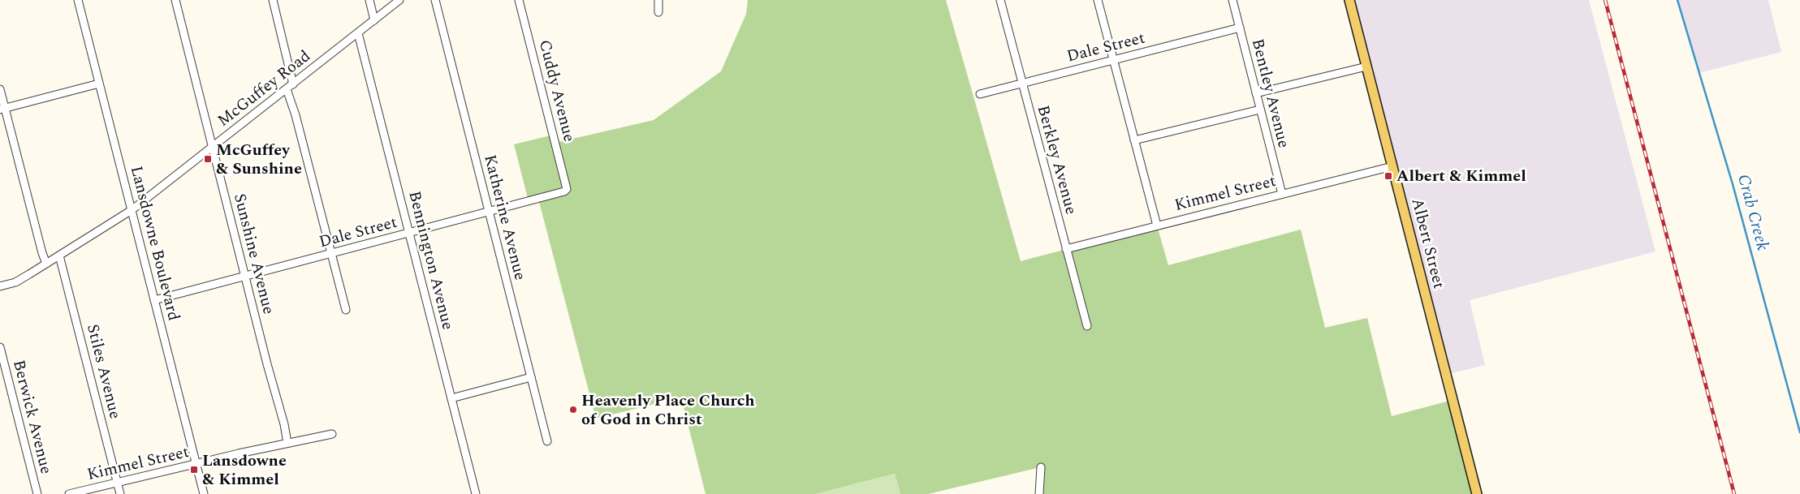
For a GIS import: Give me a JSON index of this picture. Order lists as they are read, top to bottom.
{
  "streets": {
    "main road": ["Albert Street"],
    "street": [
      "Dale Street",
      "McGuffey Road",
      "Cuddy Avenue",
      "Bentley Avenue",
      "Berkley Avenue",
      "Kimmel Street",
      "Katherine Avenue",
      "Lansdowne Boulevard",
      "Sunshine Avenue",
      "Bennington Avenue",
      "Stiles Avenue",
      "Berwick Avenue"
    ]
  },
  "crossings": [
    ["Dale Street", "Cuddy Avenue"],
    ["Dale Street", "Bentley Avenue"],
    ["Dale Street", "Berkley Avenue"],
    ["Dale Street", "Katherine Avenue"],
    ["Dale Street", "Lansdowne Boulevard"],
    ["Dale Street", "Sunshine Avenue"],
    ["Dale Street", "Bennington Avenue"],
    ["McGuffey Road", "Lansdowne Boulevard"],
    ["McGuffey Road", "Sunshine Avenue"],
    ["McGuffey Road", "Bennington Avenue"],
    ["McGuffey Road", "Stiles Avenue"],
    ["Bentley Avenue", "Kimmel Street"],
    ["Berkley Avenue", "Kimmel Street"],
    ["Kimmel Street", "Lansdowne Boulevard"],
    ["Kimmel Street", "Albert Street"],
    ["Kimmel Street", "Sunshine Avenue"],
    ["Kimmel Street", "Stiles Avenue"]
  ],
  "water": ["Crab Creek"],
  "places": {
    "transit": ["McGuffey & Sunshine", "Albert & Kimmel", "Lansdowne & Kimmel"],
    "other": ["Heavenly Place Church of God in Christ"]
  }
}
